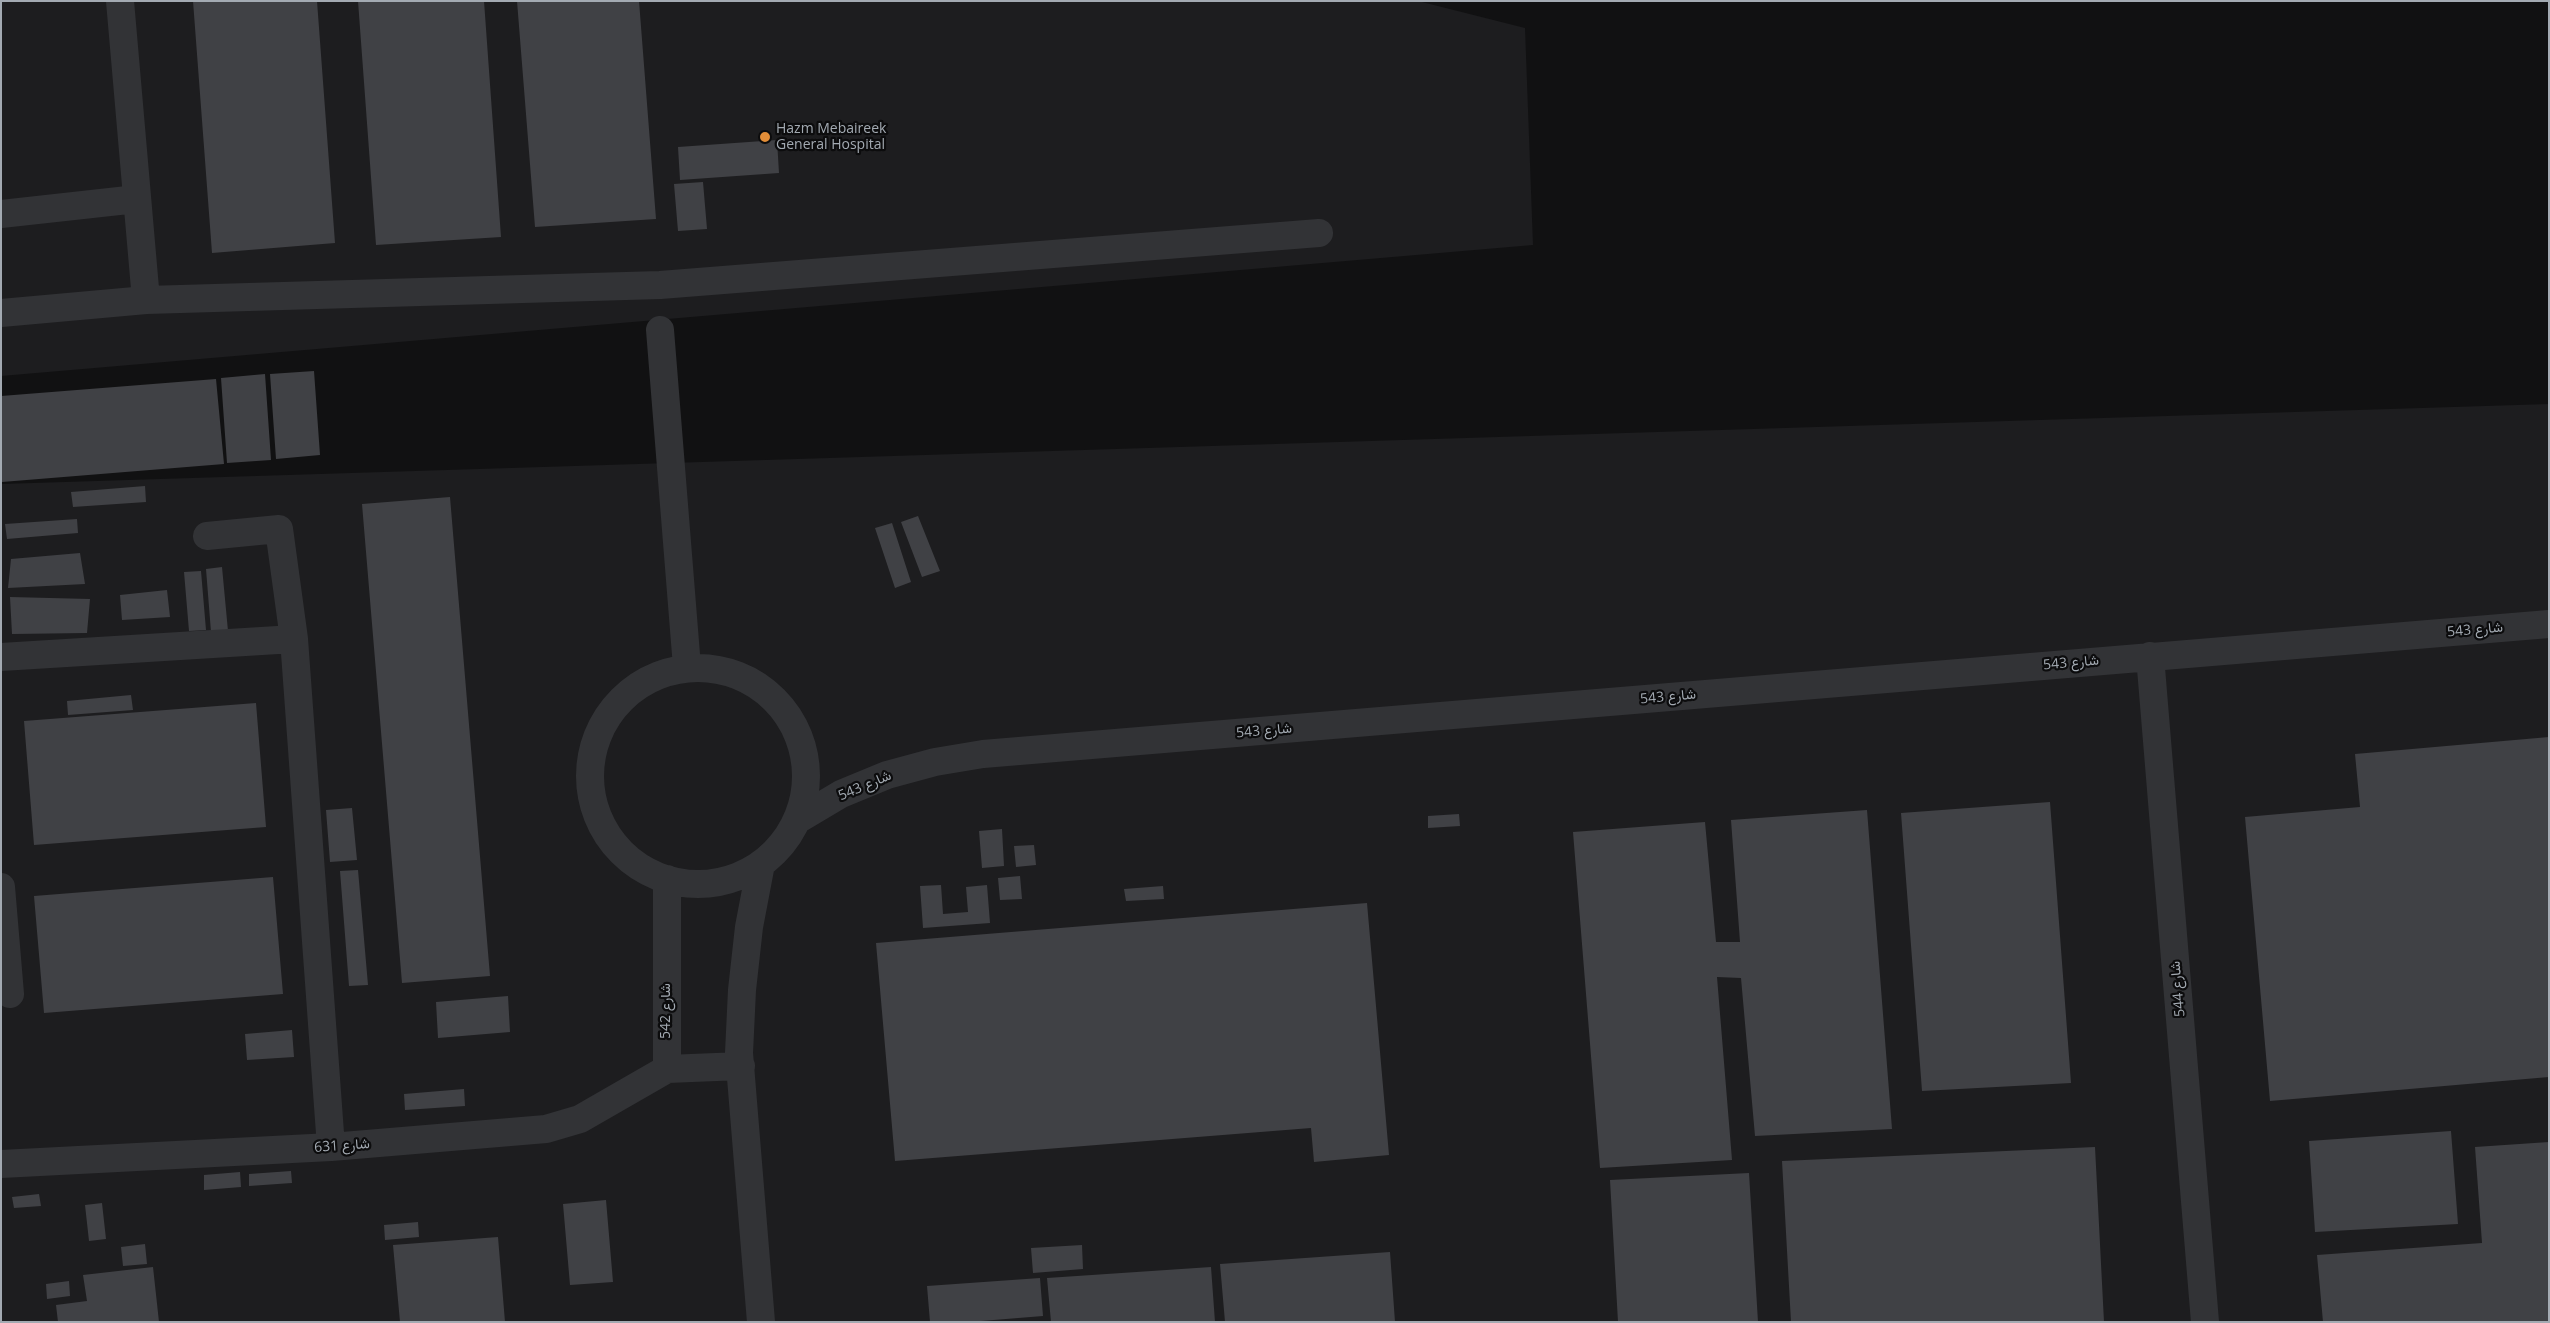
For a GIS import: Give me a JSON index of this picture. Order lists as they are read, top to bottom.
{
  "streets": {
    "street": [
      "شارع 543",
      "شارع 544",
      "شارع 542",
      "شارع 631"
    ]
  },
  "crossings": [
    ["شارع 543", "شارع 544"],
    ["شارع 542", "شارع 631"]
  ],
  "places": ["Hazm Mebaireek General Hospital"]
}
